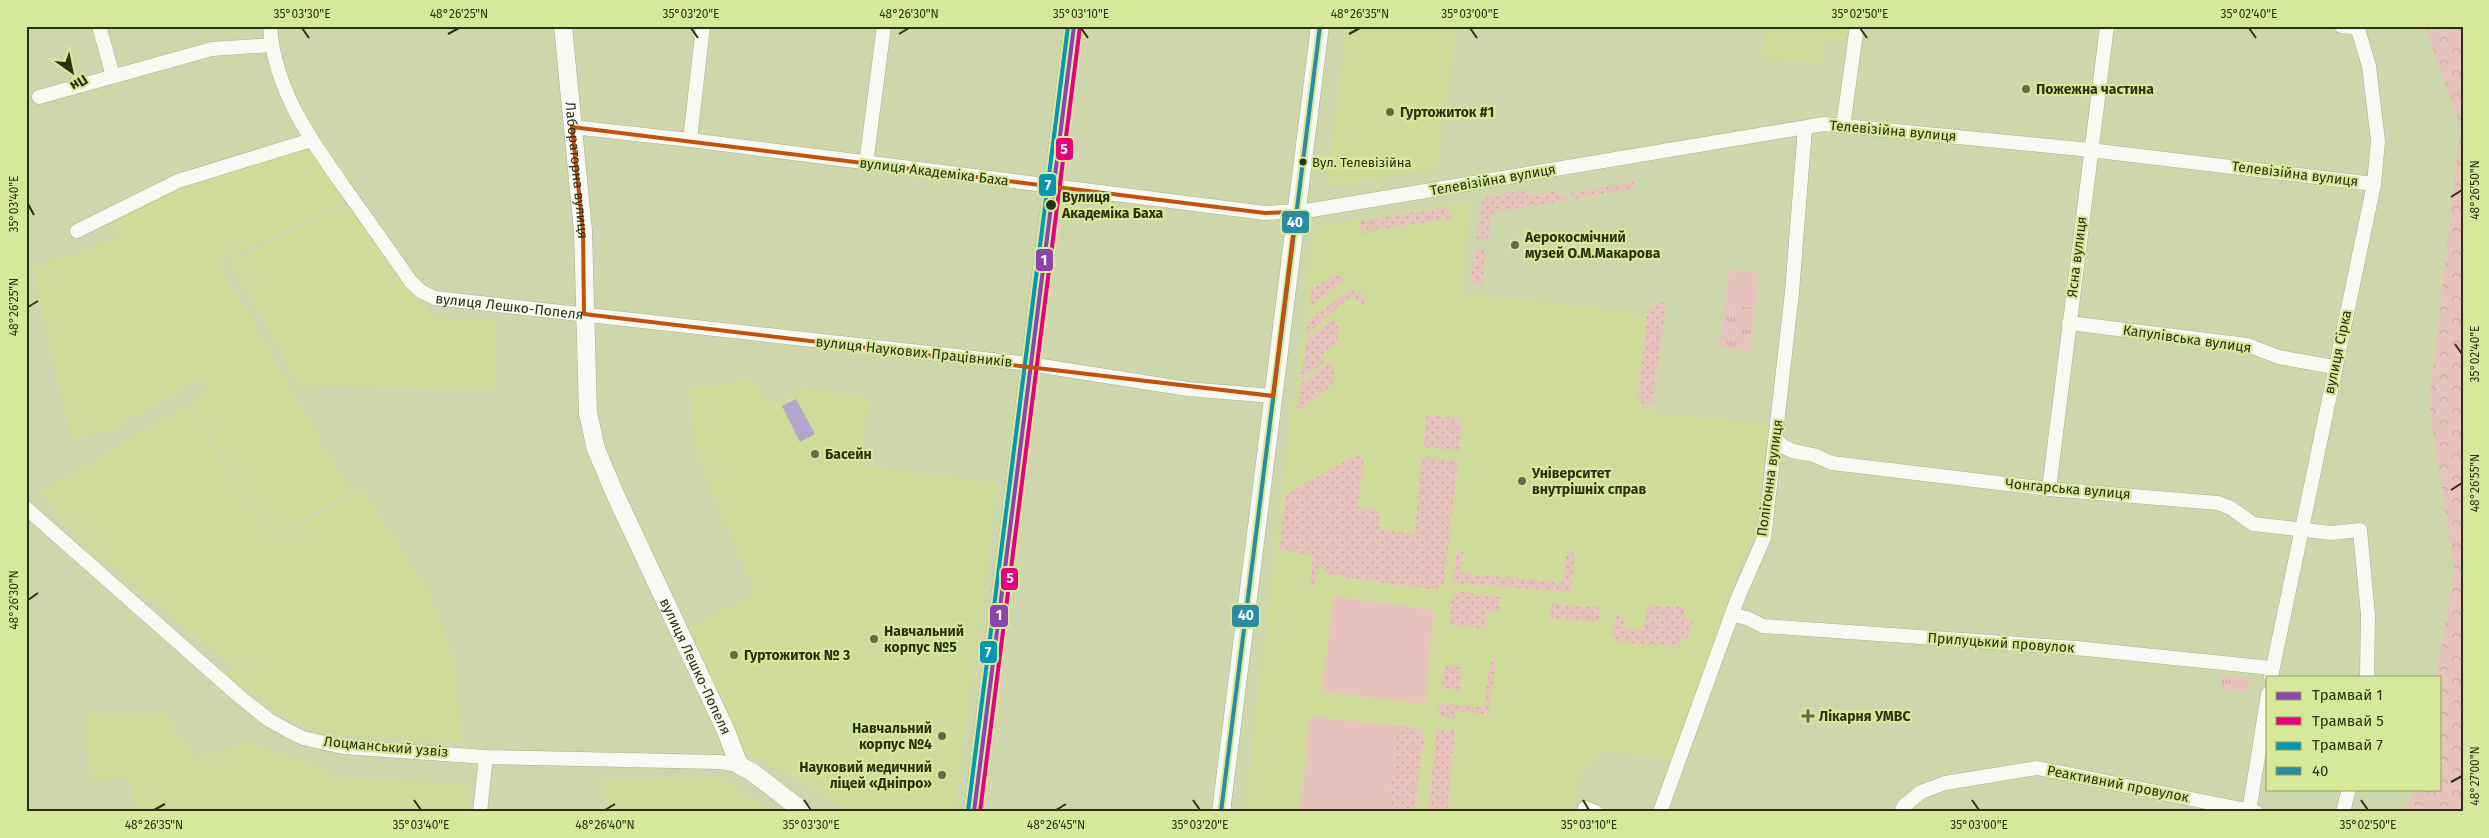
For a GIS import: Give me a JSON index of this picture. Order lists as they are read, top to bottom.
{
  "streets": {
    "main road": ["Лабораторна вулиця", "вулиця Лешко-Попеля"],
    "street": [
      "Телевізійна вулиця",
      "вулиця Академіка Баха",
      "Ясна вулиця",
      "Капулівська вулиця",
      "вулиця Наукових Працівників",
      "вулиця Сірка",
      "Полігонна вулиця",
      "Чонгарська вулиця",
      "Прилуцький провулок",
      "Лоцманський узвіз",
      "Реактивний провулок"
    ]
  },
  "crossings": [
    ["Телевізійна вулиця", "вулиця Академіка Баха"],
    ["Телевізійна вулиця", "Ясна вулиця"],
    ["Телевізійна вулиця", "вулиця Сірка"],
    ["Телевізійна вулиця", "Полігонна вулиця"],
    ["Лабораторна вулиця", "вулиця Академіка Баха"],
    ["Лабораторна вулиця", "вулиця Лешко-Попеля"],
    ["Лабораторна вулиця", "вулиця Наукових Працівників"],
    ["Ясна вулиця", "Капулівська вулиця"],
    ["Ясна вулиця", "Чонгарська вулиця"],
    ["вулиця Лешко-Попеля", "вулиця Наукових Працівників"],
    ["вулиця Лешко-Попеля", "Лоцманський узвіз"],
    ["Капулівська вулиця", "вулиця Сірка"],
    ["вулиця Сірка", "Чонгарська вулиця"],
    ["вулиця Сірка", "Прилуцький провулок"],
    ["Полігонна вулиця", "Чонгарська вулиця"],
    ["Полігонна вулиця", "Прилуцький провулок"]
  ],
  "places": {
    "other": [
      "Пожежна частина",
      "Гуртожиток #1",
      "Вул. Телевізійна",
      "Вулиця Академіка Баха",
      "Аерокосмічний музей О.М.Макарова",
      "Басейн",
      "Університет внутрішніх справ",
      "Навчальний корпус №5",
      "Гуртожиток № 3",
      "Навчальний корпус №4",
      "Науковий медичний ліцей «Дніпро»"
    ],
    "health": ["Лікарня УМВС"]
  },
  "lines": [
    "tram line 1",
    "tram line 7",
    "transit line 40",
    "tram line 5"
  ],
  "legend": [
    "Трамвай 1",
    "Трамвай 5",
    "Трамвай 7",
    "40"
  ],
  "north": "bottom right",
  "coordinates": [
    "35°03'30\"E",
    "48°26'25\"N",
    "35°03'20\"E",
    "48°26'30\"N",
    "35°03'10\"E",
    "48°26'35\"N",
    "35°03'00\"E",
    "35°02'50\"E",
    "35°02'40\"E",
    "48°26'50\"N",
    "35°03'40\"E",
    "48°26'55\"N",
    "48°27'00\"N",
    "48°26'40\"N",
    "48°26'45\"N"
  ]
}
